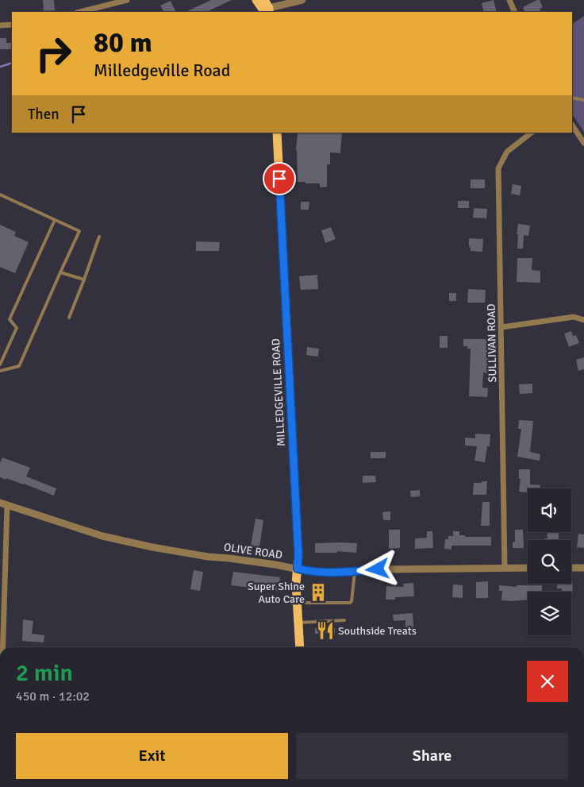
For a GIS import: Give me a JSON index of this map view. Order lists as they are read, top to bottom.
{
  "streets": {
    "main road": ["MILLEDGEVILLE ROAD"],
    "street": ["SULLIVAN ROAD", "OLIVE ROAD"]
  },
  "crossings": [
    ["SULLIVAN ROAD", "OLIVE ROAD"],
    ["MILLEDGEVILLE ROAD", "OLIVE ROAD"]
  ],
  "places": {
    "building": ["Super Shine Auto Care"],
    "restaurant": ["Southside Treats"]
  },
  "page": {
    "turn": ["80 m", "Milledgeville Road"],
    "then": "Then",
    "heading": ["2 min", "450 m · 12:02"],
    "buttons": ["Exit", "Share"]
  }
}
